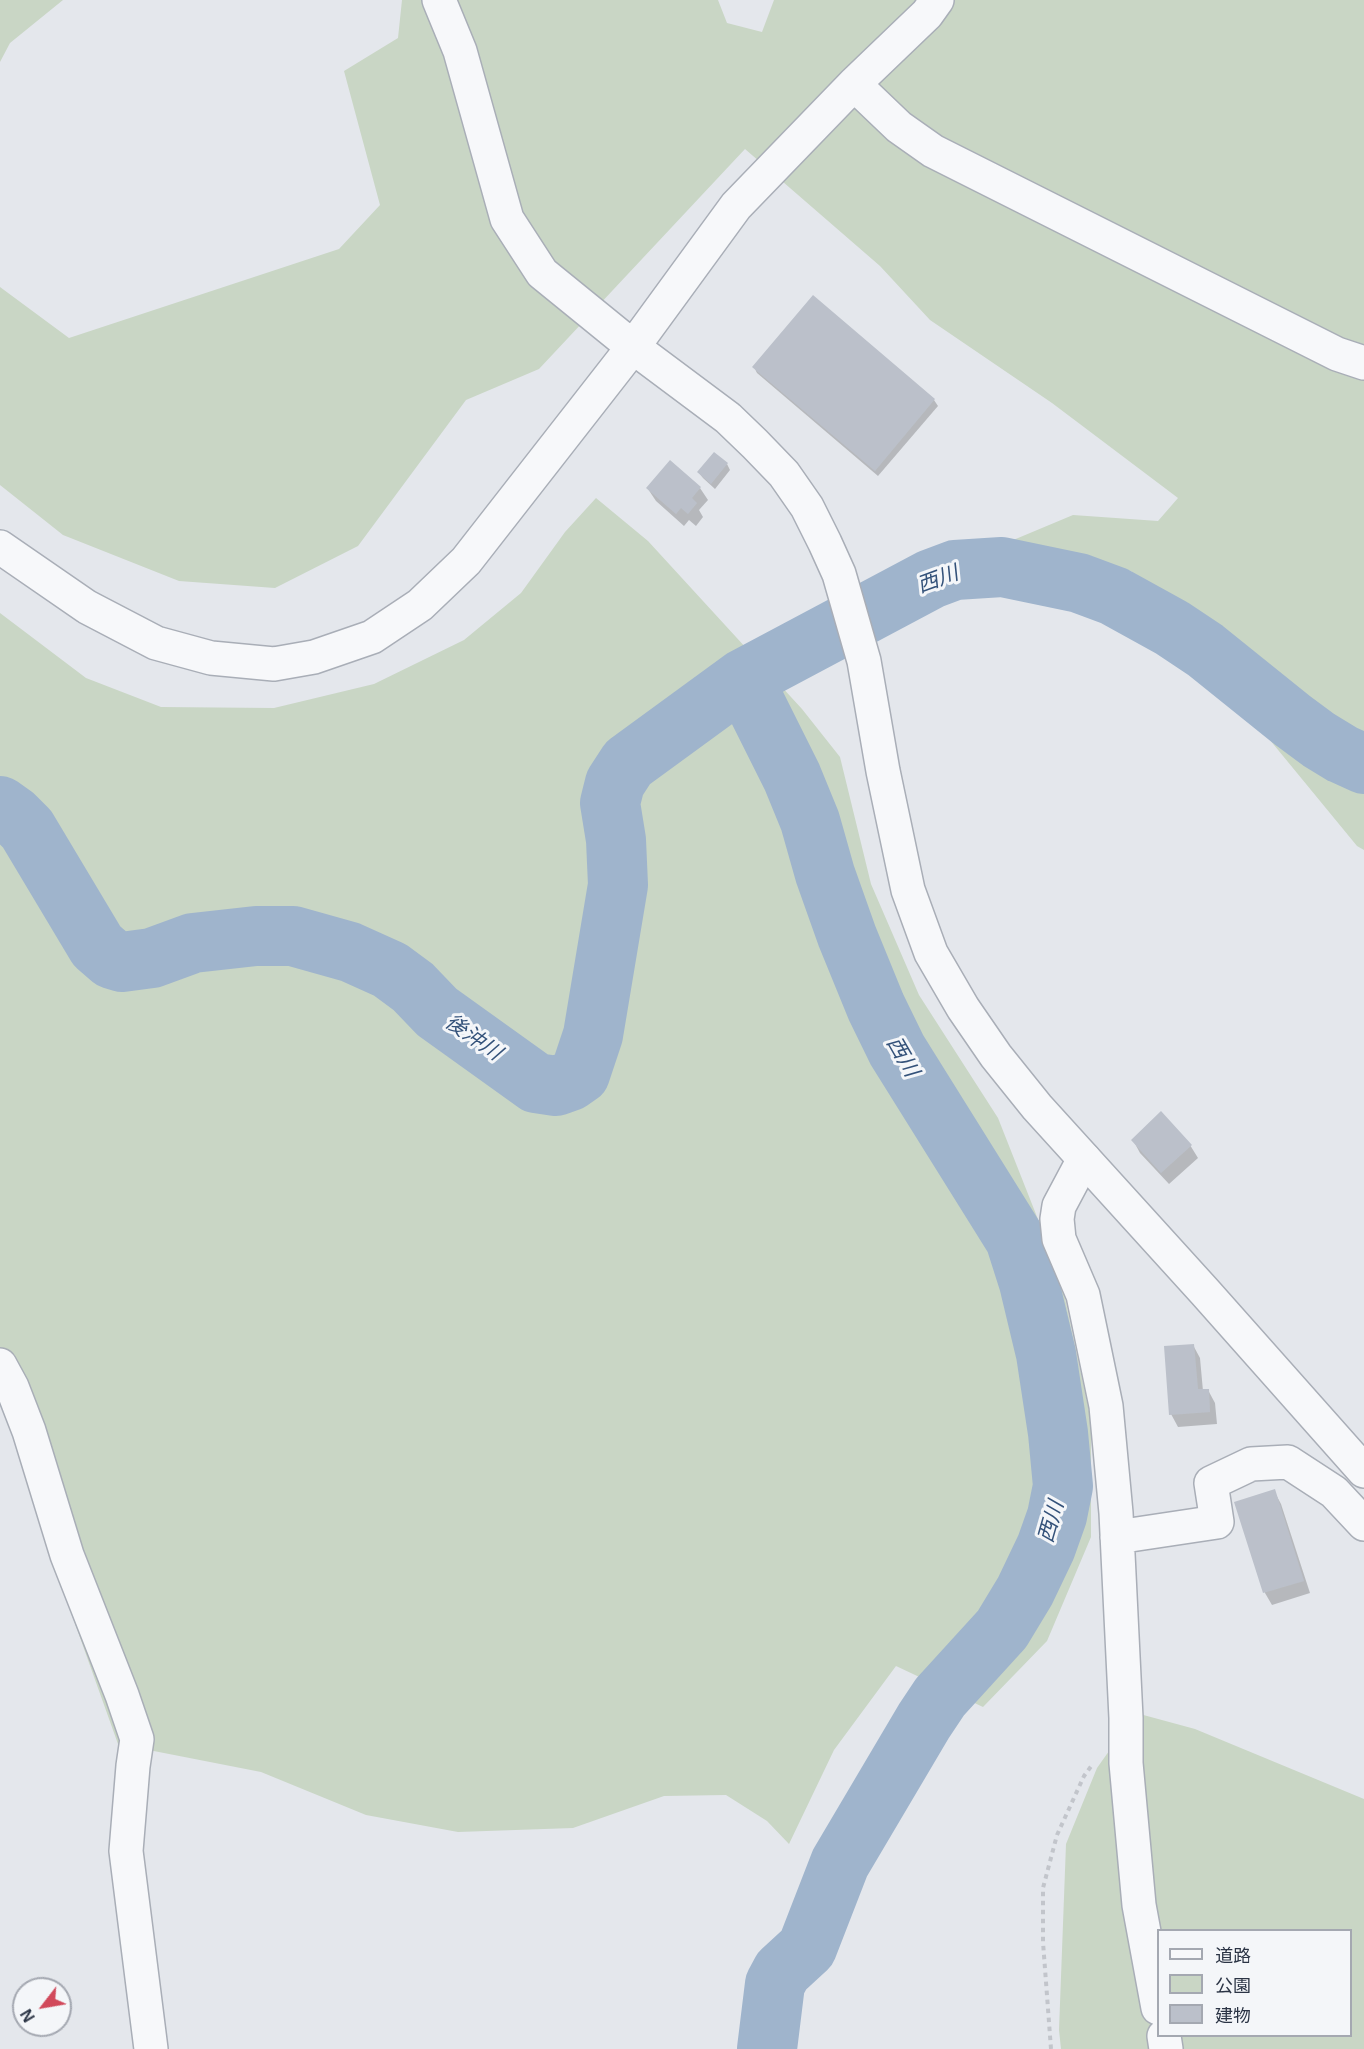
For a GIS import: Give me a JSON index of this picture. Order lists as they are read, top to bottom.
{
  "water": ["西川", "後沖川"],
  "legend": ["道路", "公園", "建物"],
  "north": "bottom left"
}
